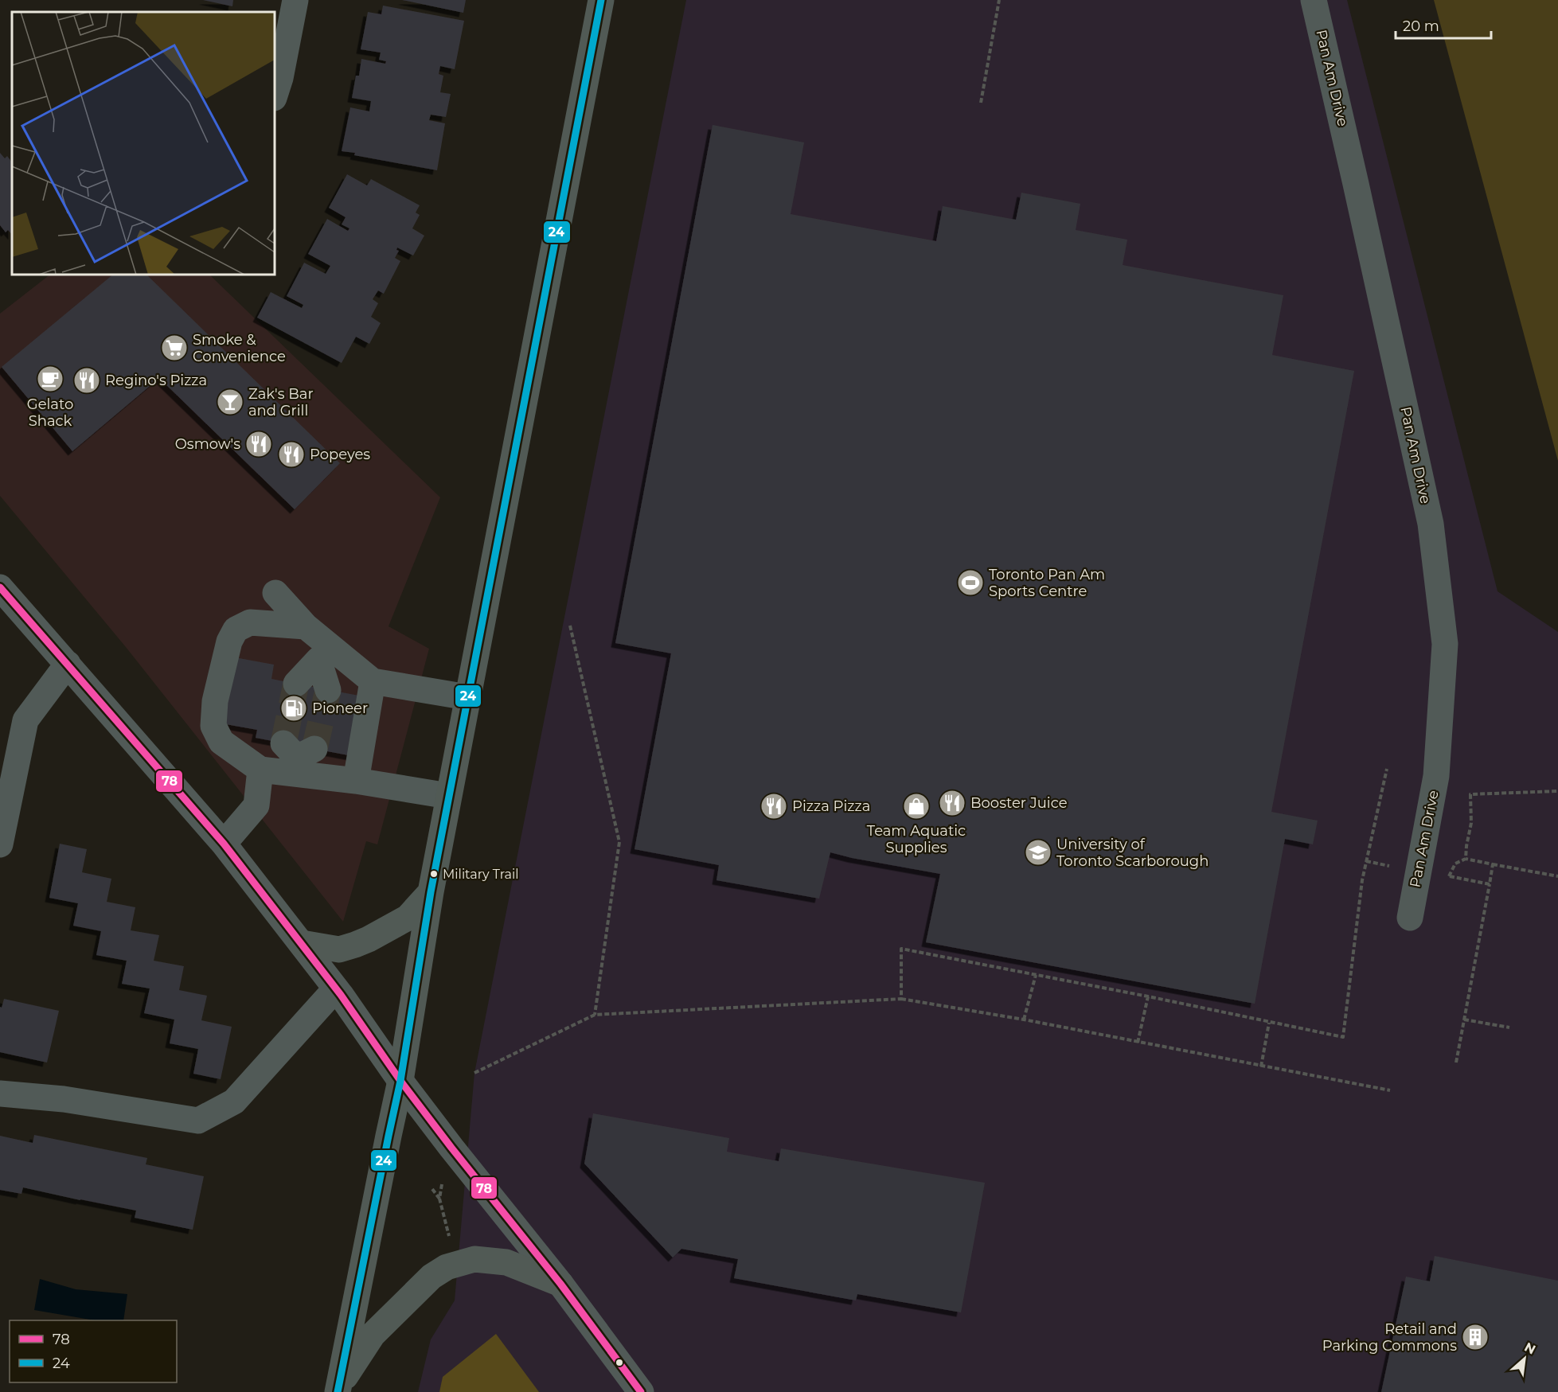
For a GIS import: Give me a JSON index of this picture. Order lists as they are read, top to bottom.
{
  "streets": {
    "street": ["Pan Am Drive"]
  },
  "places": {
    "supermarket": ["Smoke & Convenience"],
    "cafe": ["Gelato Shack"],
    "restaurant": [
      "Regino's Pizza",
      "Osmow's",
      "Popeyes",
      "Booster Juice",
      "Pizza Pizza"
    ],
    "bar": ["Zak's Bar and Grill"],
    "sports": ["Toronto Pan Am Sports Centre"],
    "fuel station": ["Pioneer"],
    "shop": ["Team Aquatic Supplies"],
    "school or university": ["University of Toronto Scarborough"],
    "other": ["Military Trail"],
    "building": ["Retail and Parking Commons"]
  },
  "lines": ["transit line 24", "transit line 78"],
  "legend": ["78", "24"],
  "scale_bar": "20 m",
  "north": "top right"
}
